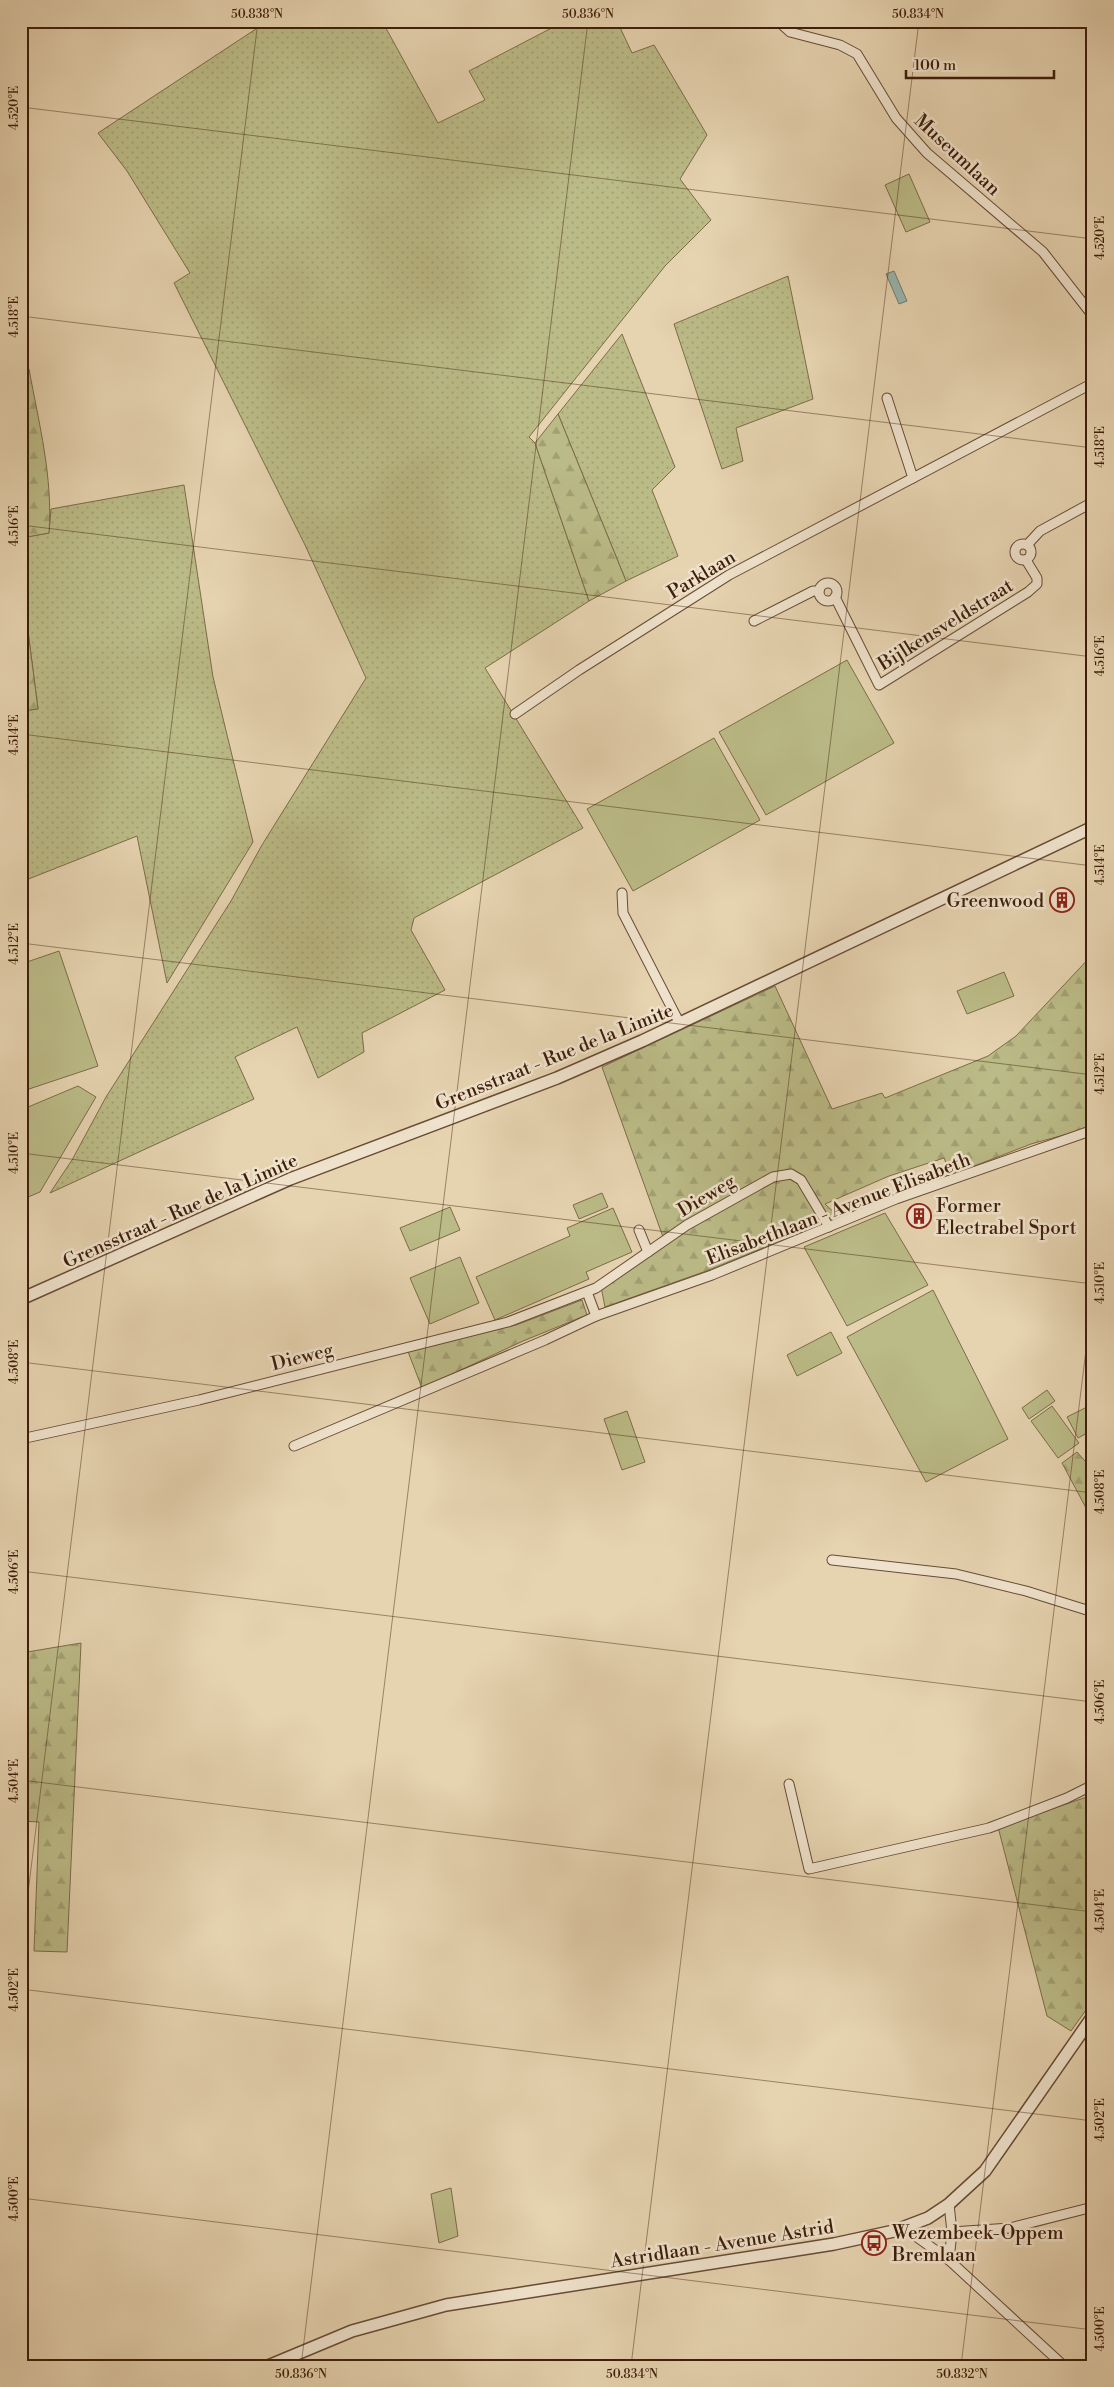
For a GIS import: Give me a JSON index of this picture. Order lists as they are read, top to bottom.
{
  "streets": {
    "street": [
      "Museumlaan",
      "Parklaan",
      "Bijlkensveldstraat",
      "Grensstraat - Rue de la Limite",
      "Dieweg",
      "Elisabethlaan - Avenue Elisabeth",
      "Astridlaan - Avenue Astrid"
    ]
  },
  "crossings": [
    ["Dieweg", "Elisabethlaan - Avenue Elisabeth"]
  ],
  "places": {
    "building": ["Greenwood", "Former Electrabel Sport"],
    "bus stop": ["Wezembeek-Oppem Bremlaan"]
  },
  "scale_bar": "100 m",
  "coordinates": [
    "50.838°N",
    "50.836°N",
    "50.834°N",
    "4.520°E",
    "4.518°E",
    "4.516°E",
    "4.514°E",
    "4.512°E",
    "4.510°E",
    "4.508°E",
    "4.506°E",
    "4.504°E",
    "4.502°E",
    "4.500°E",
    "50.832°N"
  ]
}
